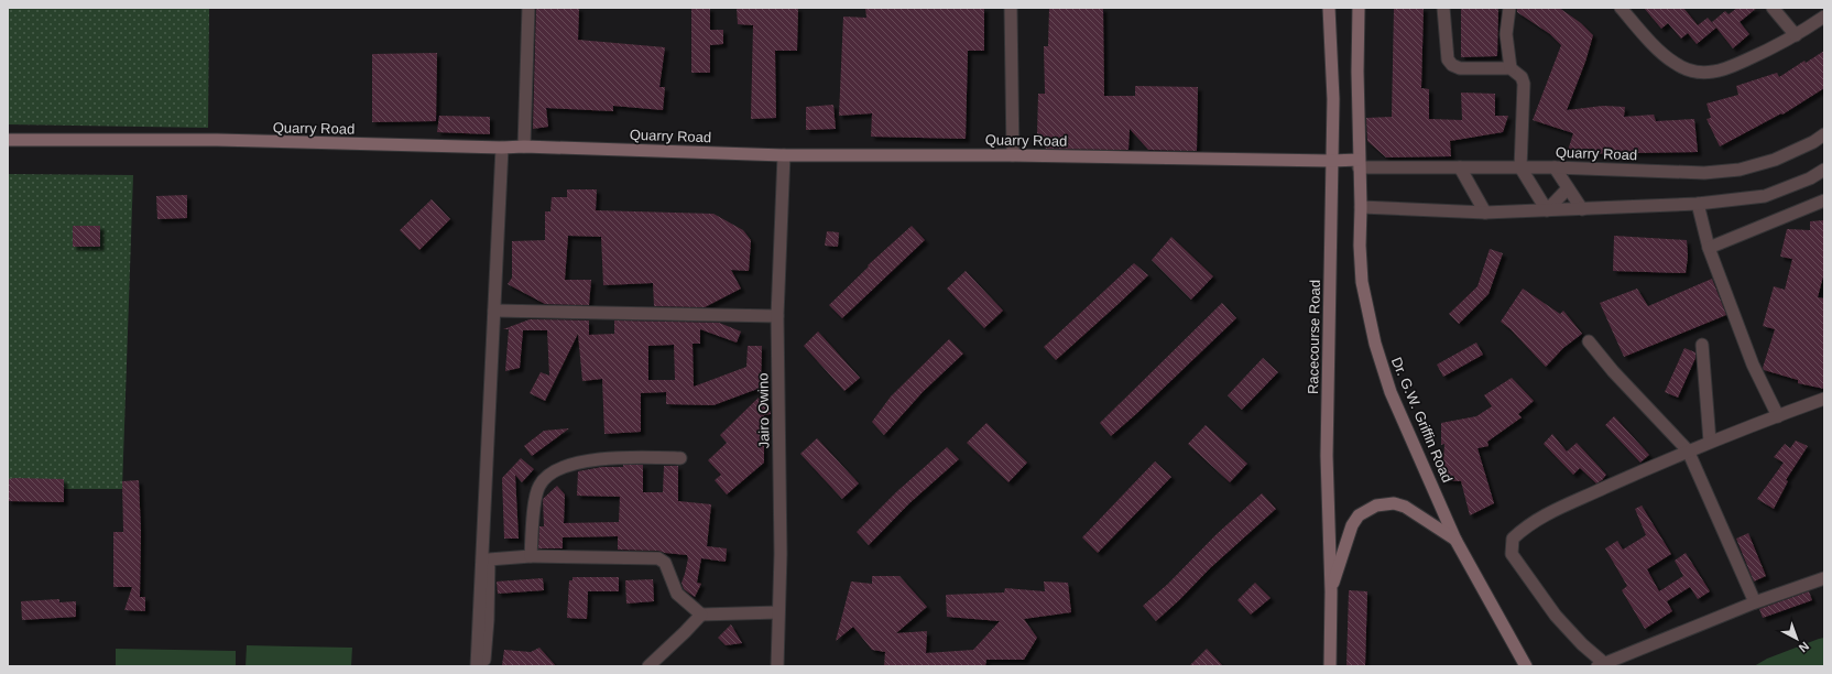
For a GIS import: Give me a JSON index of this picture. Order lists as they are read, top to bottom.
{
  "streets": {
    "main road": ["Quarry Road", "Racecourse Road", "Dr. G.W. Griffin Road"],
    "street": ["Jairo Owino"]
  },
  "crossings": [
    ["Quarry Road", "Racecourse Road"],
    ["Quarry Road", "Jairo Owino"],
    ["Quarry Road", "Dr. G.W. Griffin Road"]
  ],
  "north": "bottom right"
}
